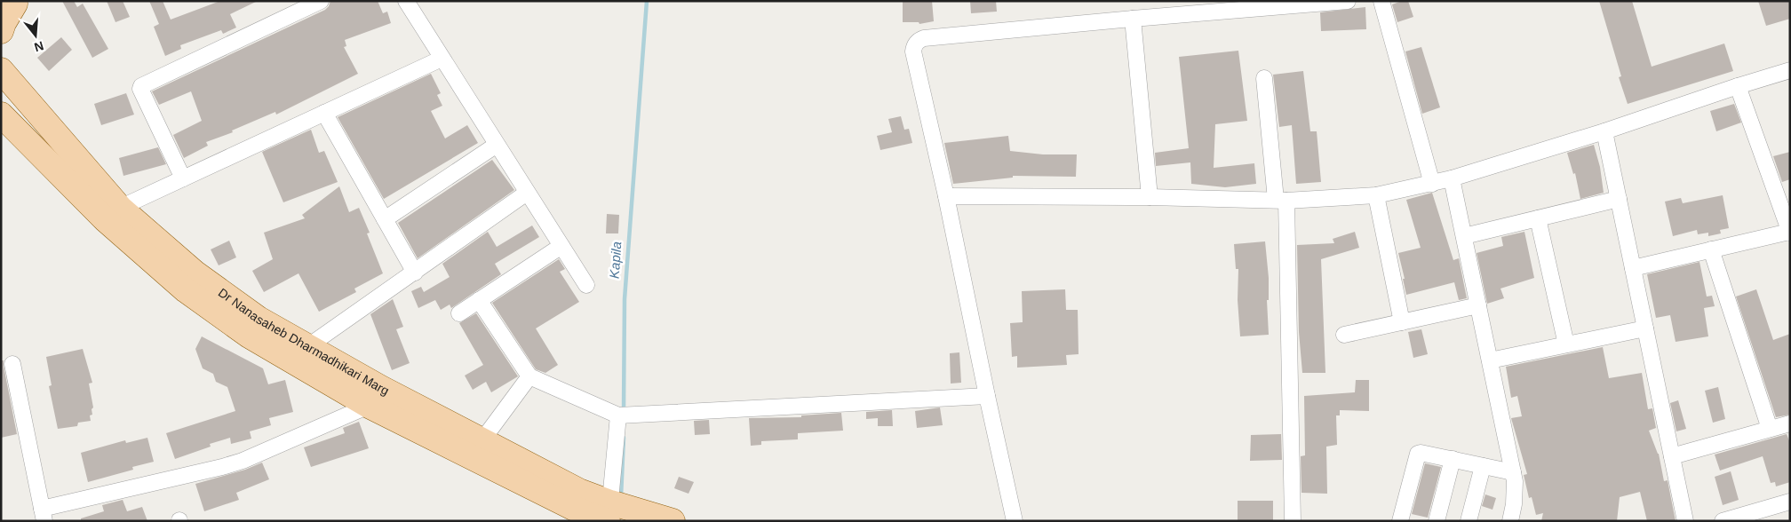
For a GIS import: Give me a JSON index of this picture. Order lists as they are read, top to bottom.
{
  "streets": {
    "main road": ["Dr Nanasaheb Dharmadhikari Marg"]
  },
  "water": ["Kapila"],
  "north": "bottom"
}
